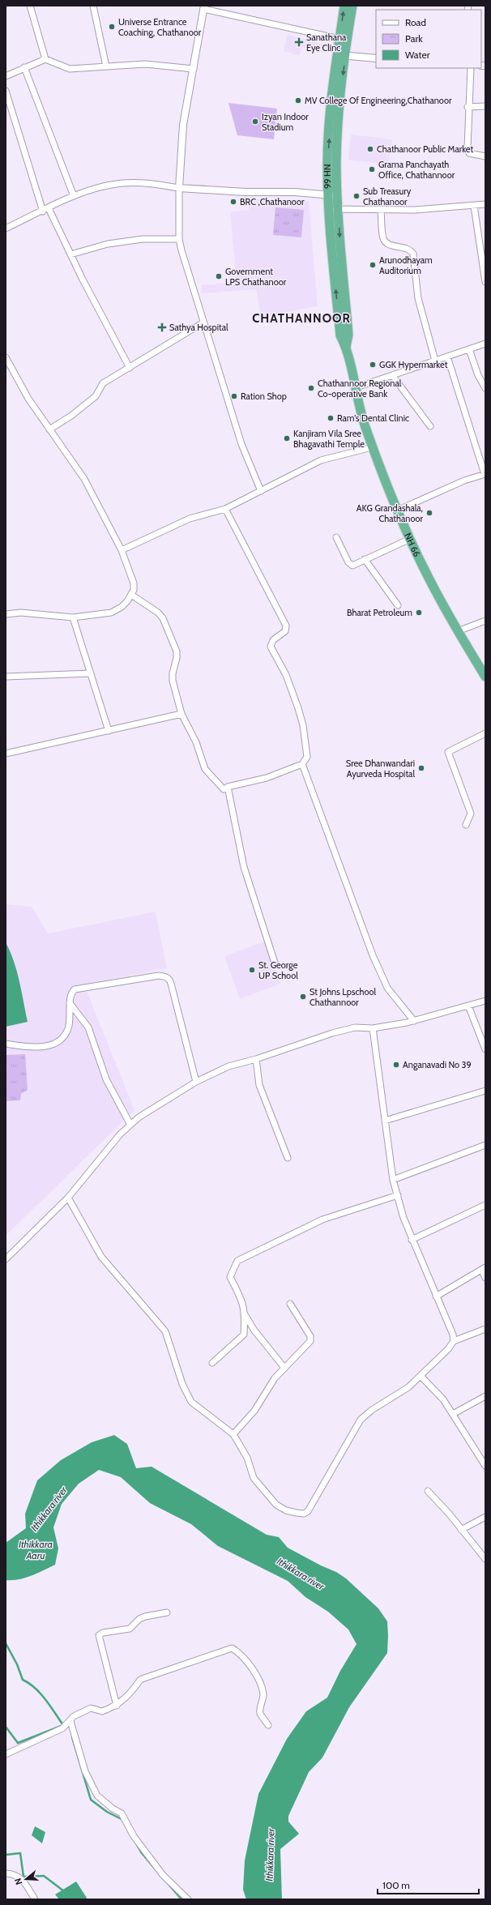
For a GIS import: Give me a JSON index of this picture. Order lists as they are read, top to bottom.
{
  "streets": {
    "highway": ["NH 66"]
  },
  "districts": ["CHATHANNOOR"],
  "water": ["Ithikkara river", "Ithikkara Aaru"],
  "places": {
    "other": [
      "Universe Entrance Coaching, Chathanoor",
      "MV College Of Engineering,Chathanoor",
      "Izyan Indoor Stadium",
      "Chathanoor Public Market",
      "Grama Panchayath Office, Chathannoor",
      "Sub Treasury Chathanoor",
      "BRC ,Chathanoor",
      "Arunodhayam Auditorium",
      "Government LPS Chathanoor",
      "GGK Hypermarket",
      "Chathannoor Regional Co-operative Bank",
      "Ration Shop",
      "Ram's Dental Clinic",
      "Kanjiram Vila Sree Bhagavathi Temple",
      "AKG Grandashala, Chathanoor",
      "Bharat Petroleum",
      "Sree Dhanwandari Ayurveda Hospital",
      "St. George UP School",
      "St Johns Lpschool Chathannoor",
      "Anganavadi No 39"
    ],
    "health": ["Sanathana Eye Clinc", "Sathya Hospital"]
  },
  "legend": ["Road", "Park", "Water"],
  "scale_bar": "100 m",
  "north": "left"
}
